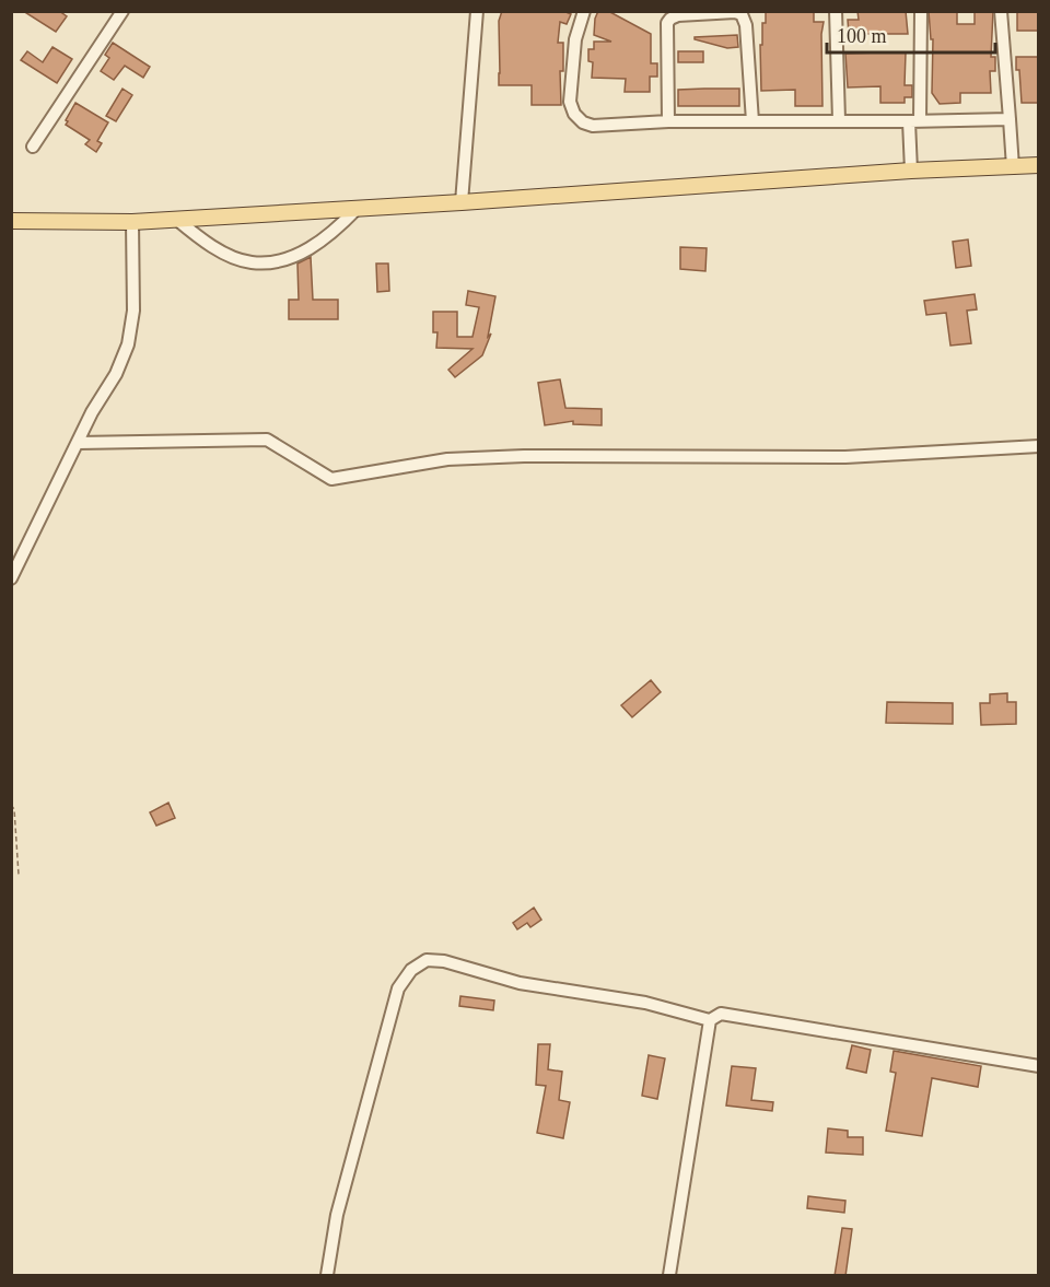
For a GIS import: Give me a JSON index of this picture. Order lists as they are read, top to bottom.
{
  "scale_bar": "100 m"
}
